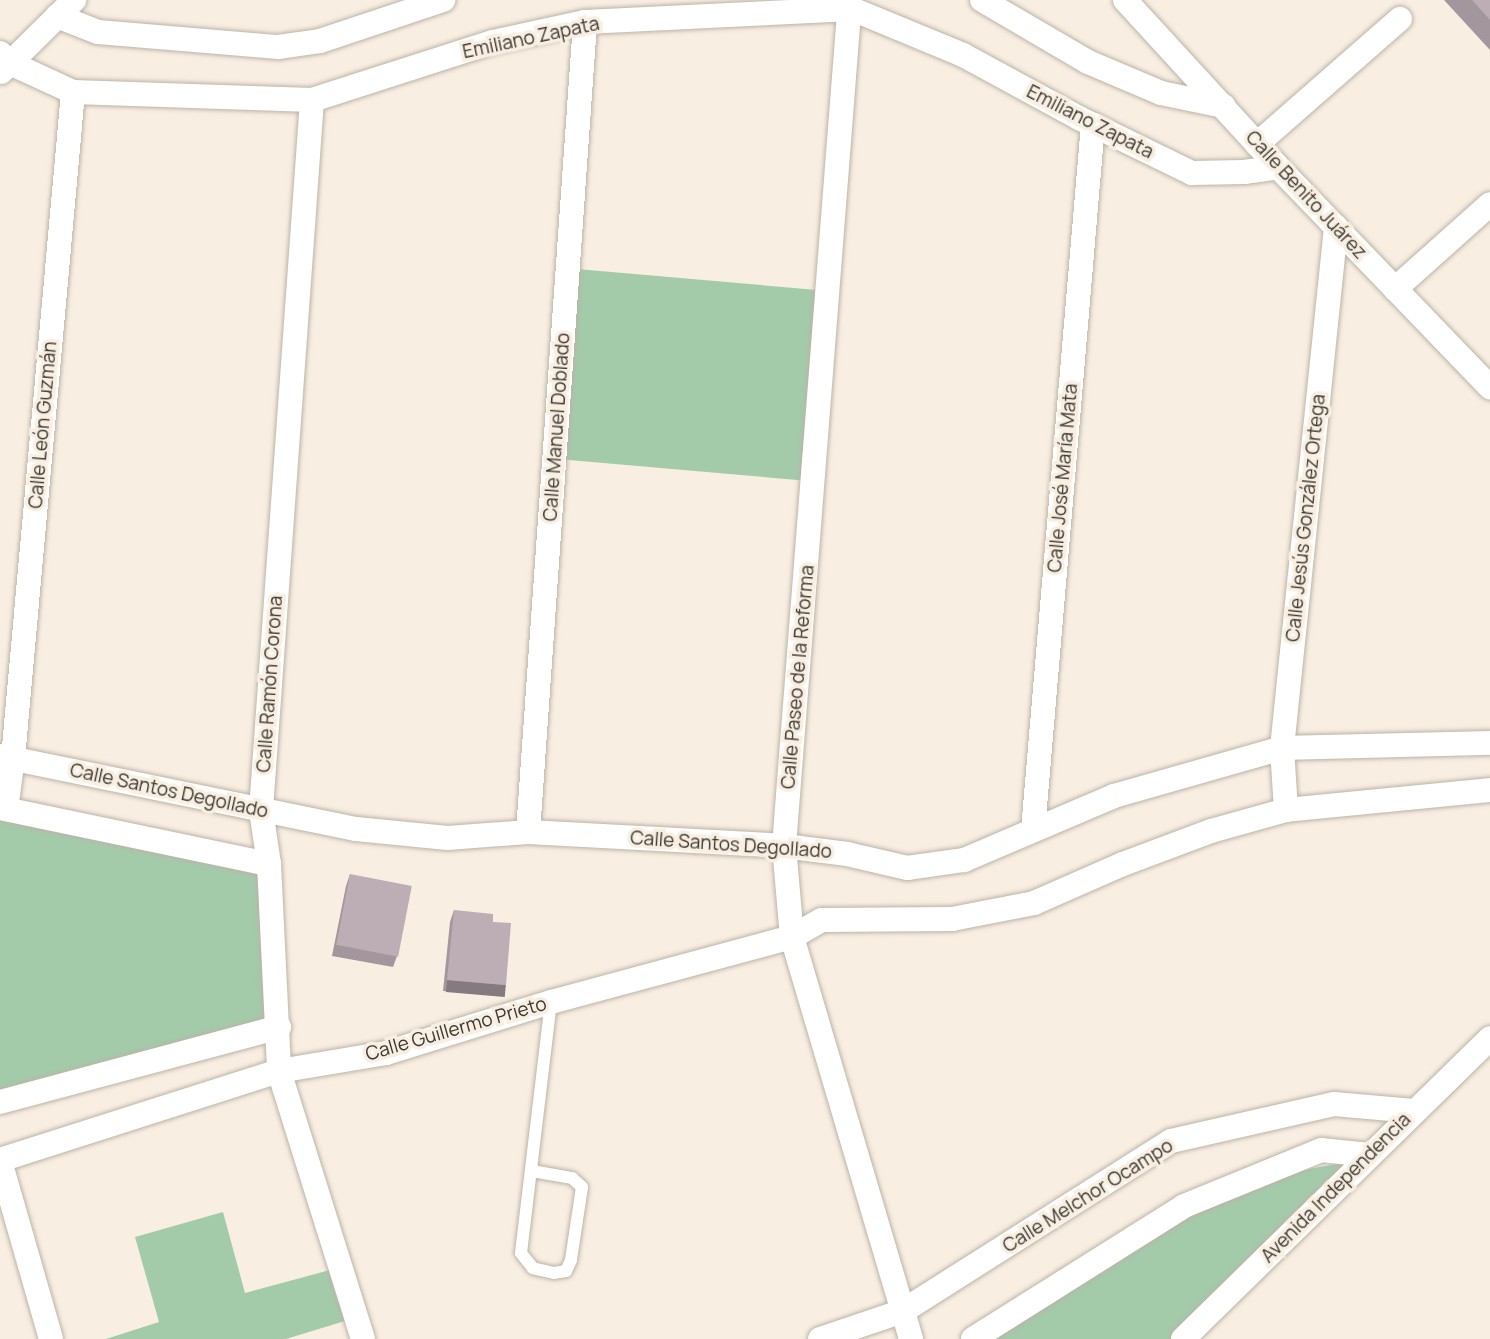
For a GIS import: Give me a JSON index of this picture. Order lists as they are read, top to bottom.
{
  "streets": {
    "street": [
      "Emiliano Zapata",
      "Calle Benito Juárez",
      "Calle León Guzmán",
      "Calle Manuel Doblado",
      "Calle José María Mata",
      "Calle Jesús González Ortega",
      "Calle Paseo de la Reforma",
      "Calle Ramón Corona",
      "Calle Santos Degollado",
      "Calle Guillermo Prieto",
      "Avenida Independencia",
      "Calle Melchor Ocampo"
    ]
  },
  "crossings": [
    ["Emiliano Zapata", "Calle Benito Juárez"],
    ["Emiliano Zapata", "Calle León Guzmán"],
    ["Emiliano Zapata", "Calle Manuel Doblado"],
    ["Emiliano Zapata", "Calle José María Mata"],
    ["Emiliano Zapata", "Calle Paseo de la Reforma"],
    ["Emiliano Zapata", "Calle Ramón Corona"],
    ["Calle Benito Juárez", "Calle Jesús González Ortega"],
    ["Calle León Guzmán", "Calle Santos Degollado"],
    ["Calle Manuel Doblado", "Calle Santos Degollado"],
    ["Calle José María Mata", "Calle Santos Degollado"],
    ["Calle Jesús González Ortega", "Calle Santos Degollado"],
    ["Calle Paseo de la Reforma", "Calle Santos Degollado"],
    ["Calle Paseo de la Reforma", "Calle Guillermo Prieto"],
    ["Calle Paseo de la Reforma", "Calle Melchor Ocampo"],
    ["Calle Ramón Corona", "Calle Santos Degollado"],
    ["Calle Ramón Corona", "Calle Guillermo Prieto"],
    ["Avenida Independencia", "Calle Melchor Ocampo"]
  ]
}
